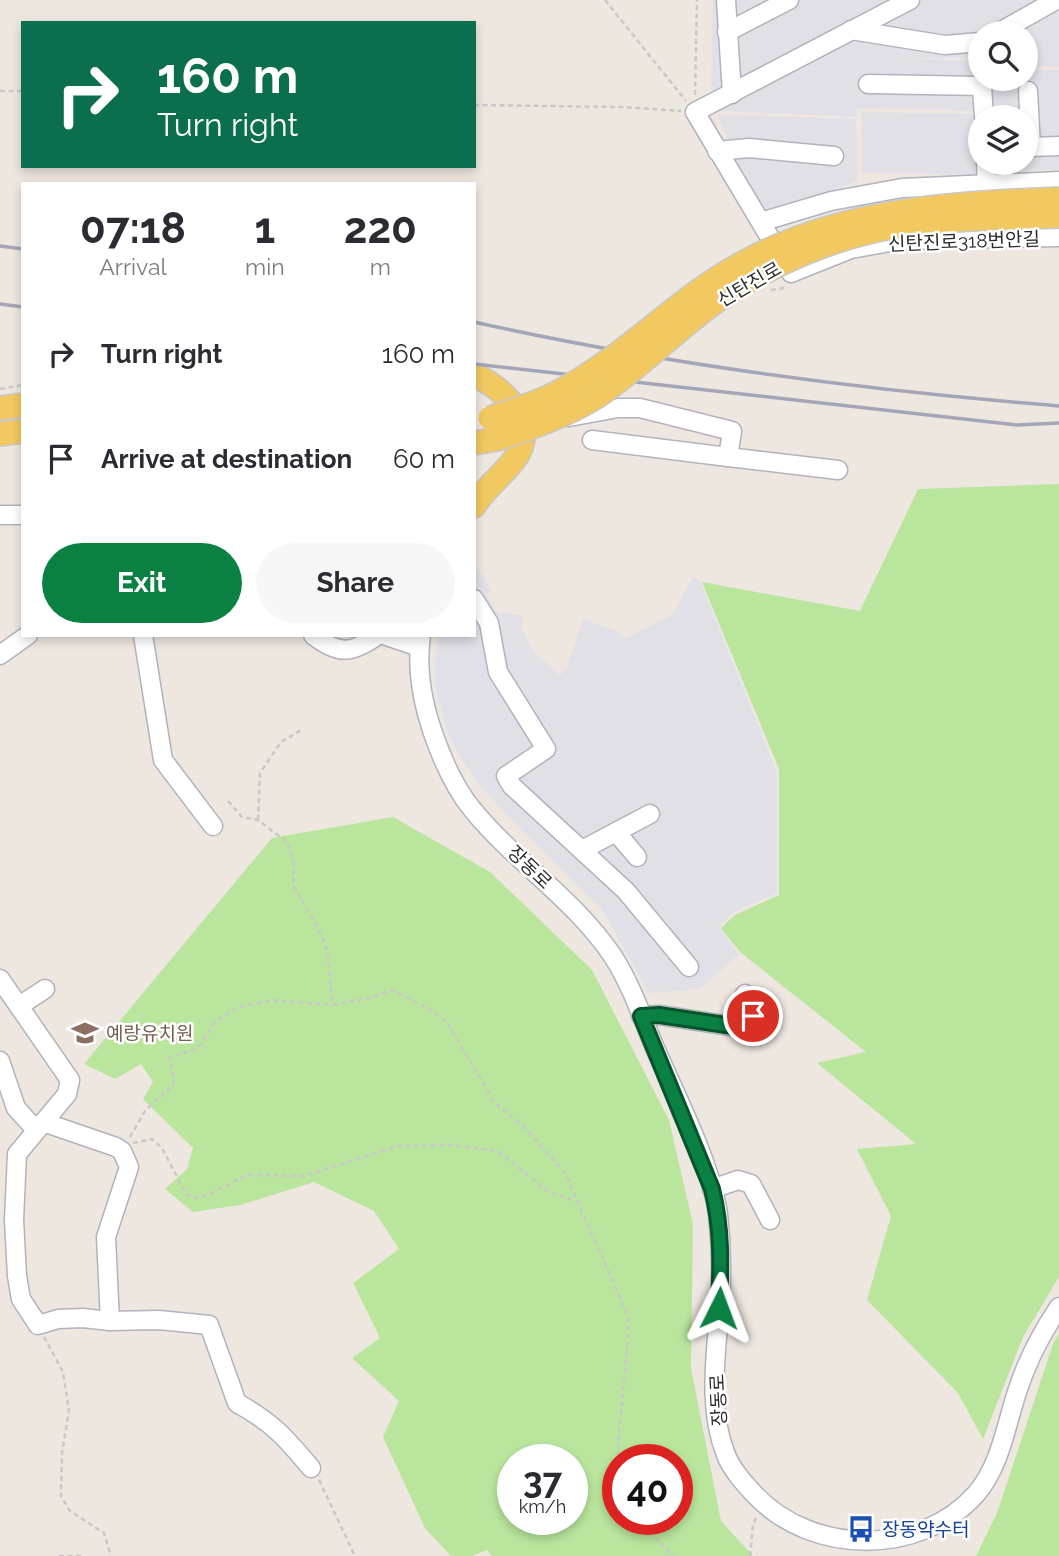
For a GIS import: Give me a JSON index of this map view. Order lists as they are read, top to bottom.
{
  "streets": {
    "main road": ["신탄진로"],
    "street": ["신탄진로318번안길", "장동로"]
  },
  "places": {
    "school or university": ["예랑유치원"],
    "bus stop": ["장동약수터"]
  },
  "page": {
    "turn": ["160 m", "Turn right"],
    "eta": [
      "07:18",
      "Arrival",
      "1",
      "min",
      "220",
      "m"
    ],
    "list": [
      {
        "name": "Turn right",
        "value": "160 m"
      },
      {
        "name": "Arrive at destination",
        "value": "60 m"
      }
    ],
    "buttons": ["Exit", "Share"],
    "speed": "37 km/h",
    "limit": "40"
  }
}
